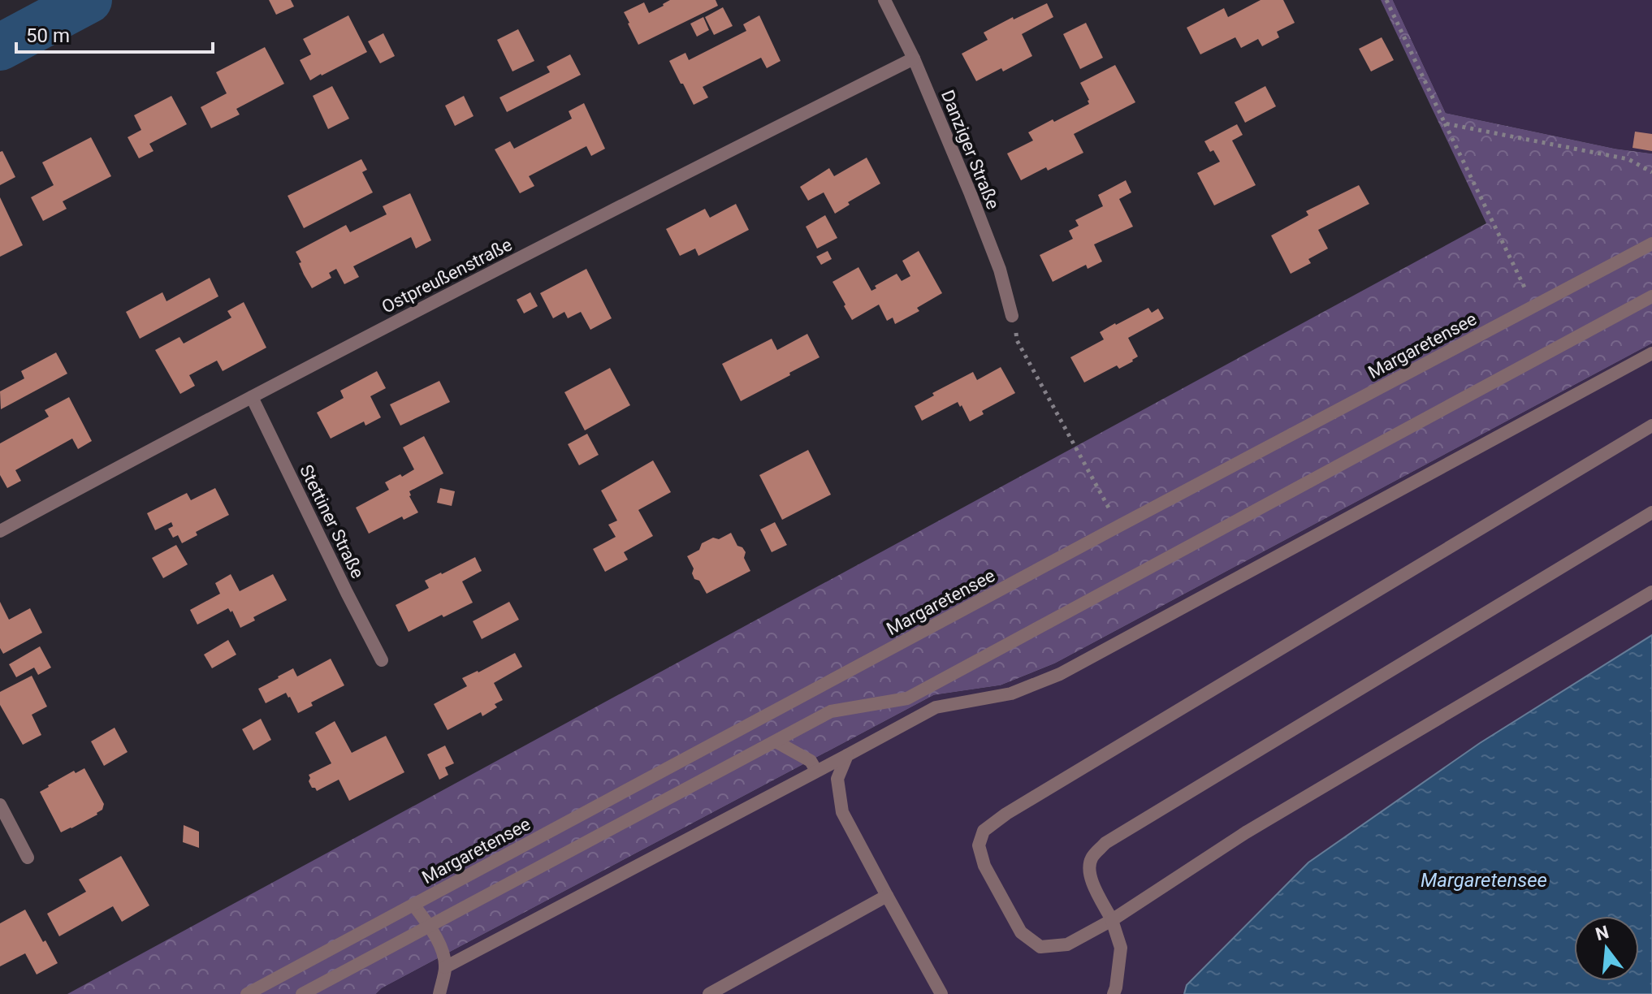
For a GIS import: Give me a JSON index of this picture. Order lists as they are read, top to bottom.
{
  "streets": {
    "street": [
      "Danziger Straße",
      "Ostpreußenstraße",
      "Margaretensee",
      "Stettiner Straße"
    ]
  },
  "crossings": [
    ["Danziger Straße", "Ostpreußenstraße"],
    ["Ostpreußenstraße", "Stettiner Straße"]
  ],
  "water": ["Margaretensee"],
  "scale_bar": "50 m",
  "north": "top"
}
